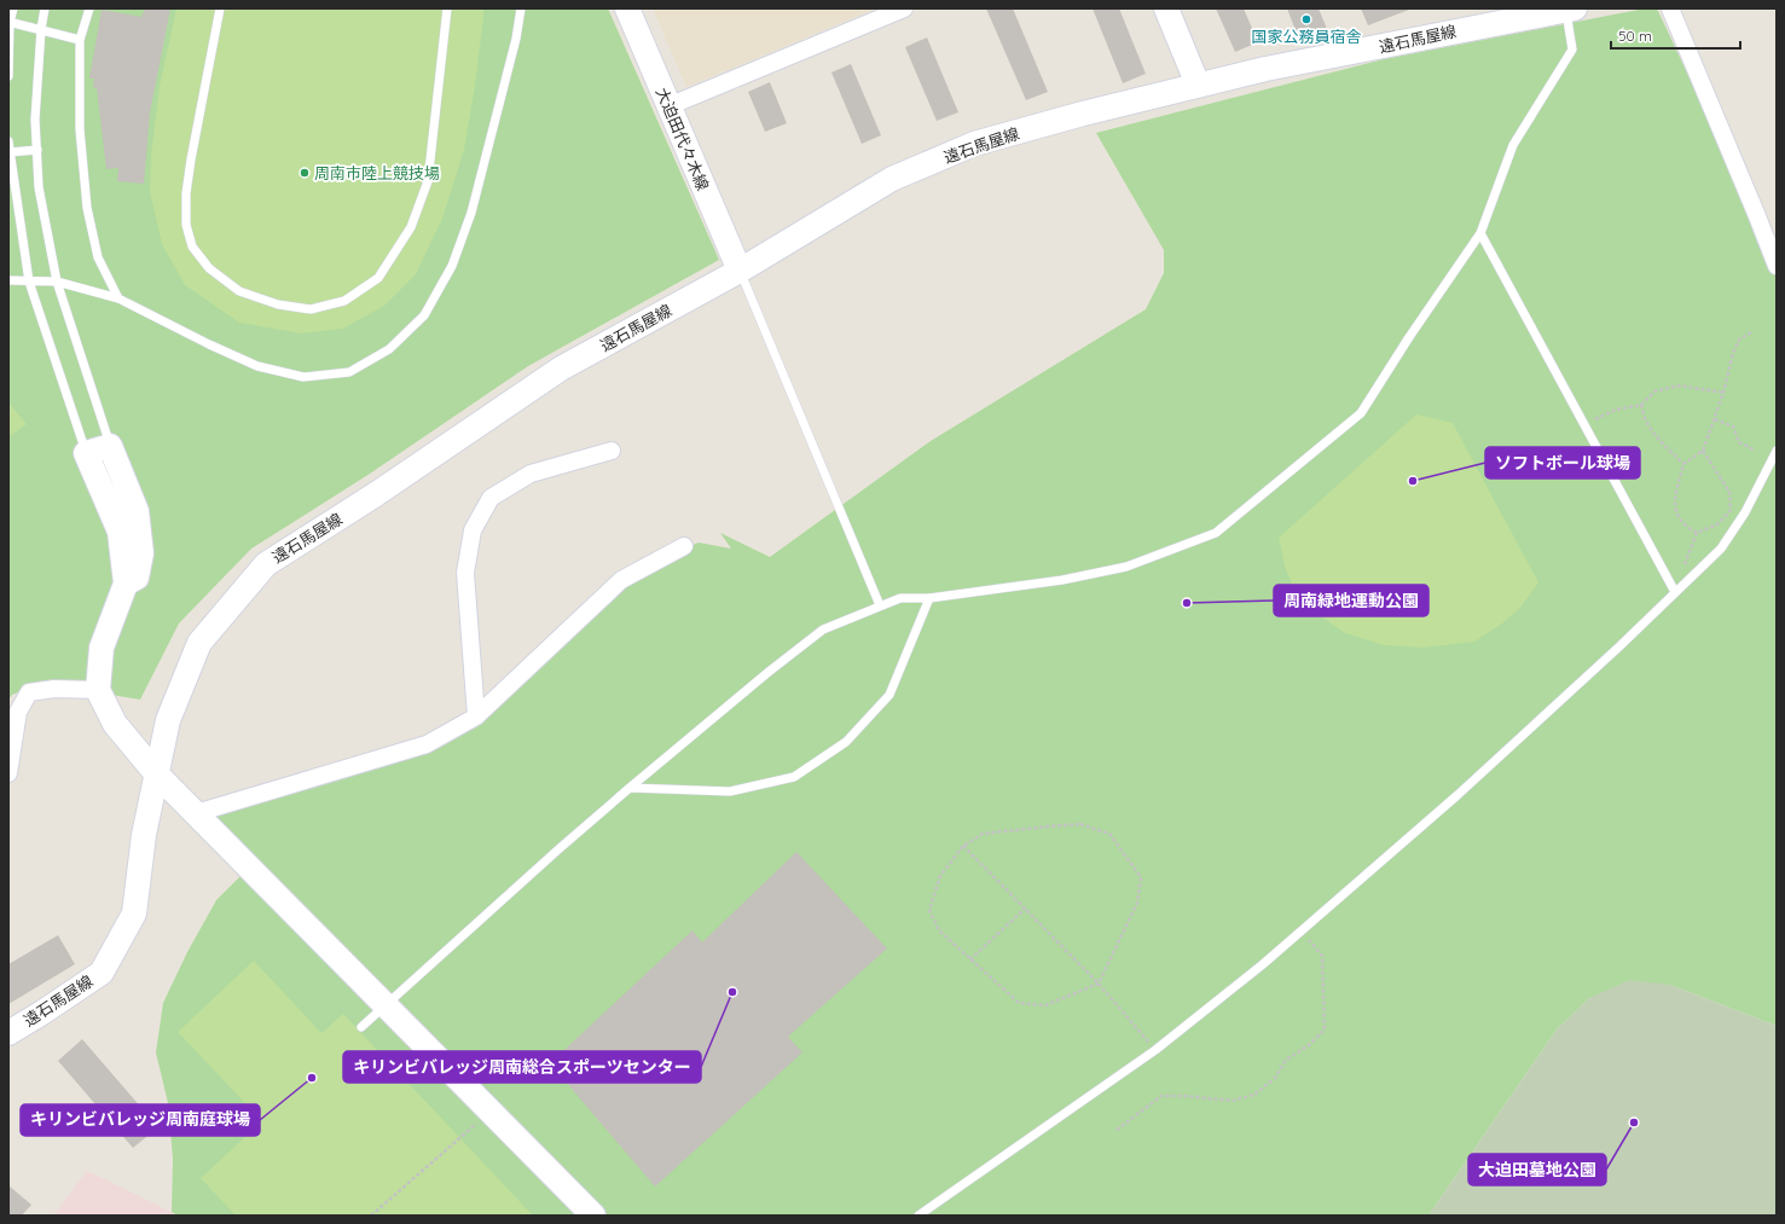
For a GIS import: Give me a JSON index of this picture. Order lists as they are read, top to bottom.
{
  "streets": {
    "street": ["遠石馬屋線", "大迫田代々木線"]
  },
  "crossings": [
    ["遠石馬屋線", "大迫田代々木線"]
  ],
  "places": [
    "国家公務員宿舎",
    "周南市陸上競技場",
    "ソフトボール球場",
    "周南緑地運動公園",
    "キリンビバレッジ周南総合スポーツセンター",
    "キリンビバレッジ周南庭球場",
    "大迫田墓地公園"
  ],
  "scale_bar": "50 m"
}
